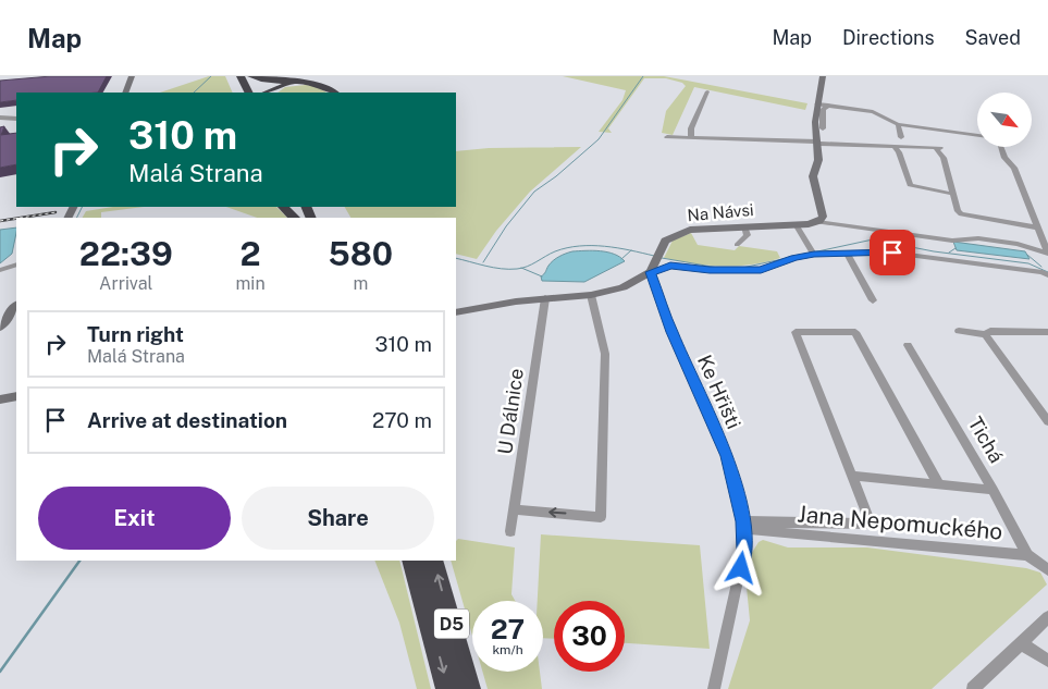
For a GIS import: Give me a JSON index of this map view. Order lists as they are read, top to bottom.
{
  "streets": {
    "highway": ["D5"],
    "main road": ["Na Návsi"],
    "street": [
      "Ke Hřišti",
      "U Dálnice",
      "Tichá",
      "Jana Nepomuckého"
    ]
  },
  "crossings": [
    ["Na Návsi", "Ke Hřišti"],
    ["Ke Hřišti", "Jana Nepomuckého"],
    ["Tichá", "Jana Nepomuckého"]
  ],
  "north": "bottom right",
  "page": {
    "header": "Map",
    "nav": ["Map", "Directions", "Saved"],
    "turn": ["310 m", "Malá Strana"],
    "eta": [
      "22:39",
      "Arrival",
      "2",
      "min",
      "580",
      "m"
    ],
    "list": [
      {
        "name": "Turn right",
        "note": "Malá Strana",
        "value": "310 m"
      },
      {
        "name": "Arrive at destination",
        "value": "270 m"
      }
    ],
    "buttons": ["Exit", "Share"],
    "speed": "27 km/h",
    "limit": "30"
  }
}
